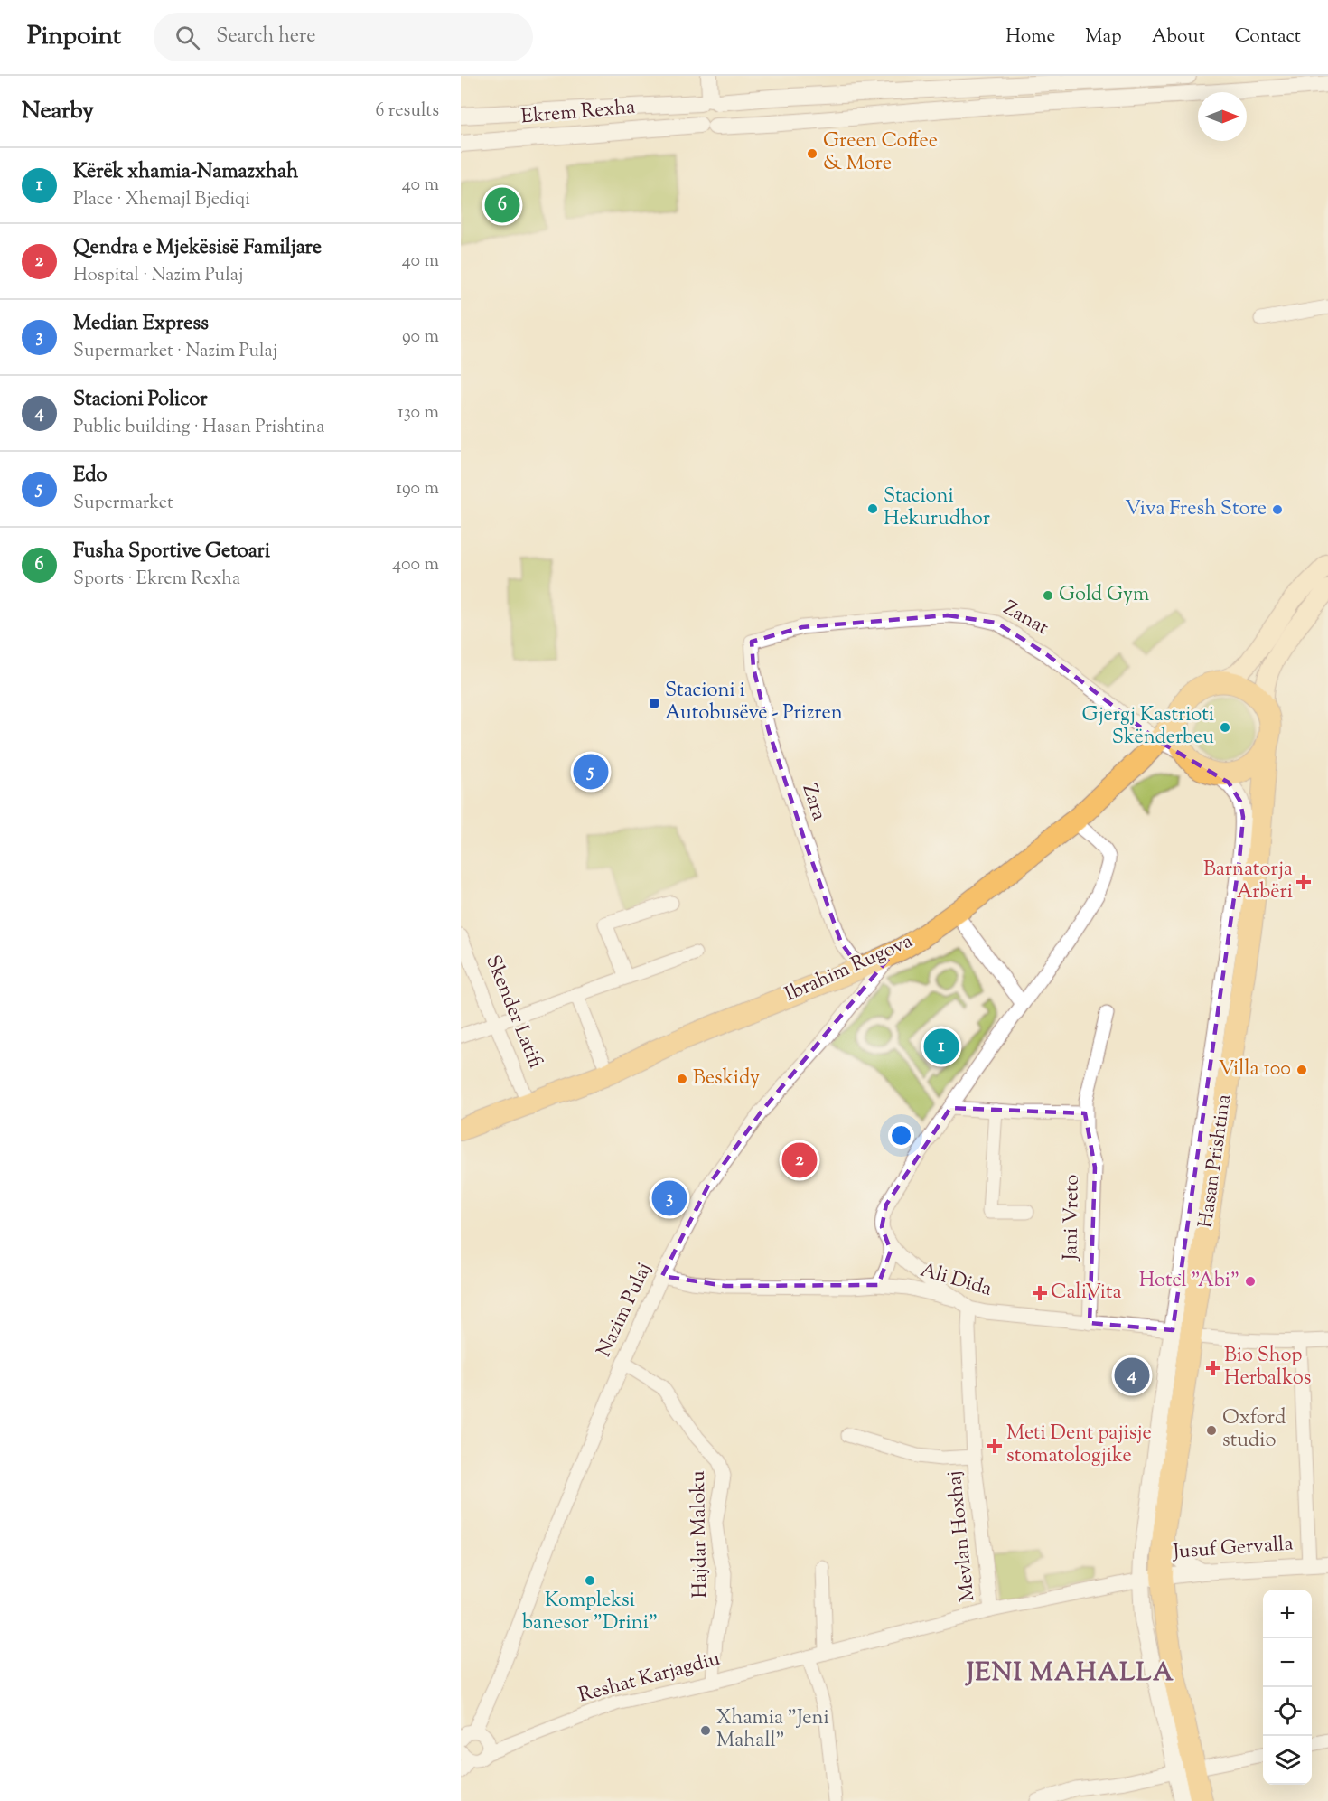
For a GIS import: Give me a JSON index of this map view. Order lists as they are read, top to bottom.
{
  "streets": {
    "main road": ["Ibrahim Rugova", "Hasan Prishtina"],
    "street": [
      "Ekrem Rexha",
      "Zanat",
      "Zara",
      "Skender Latifi",
      "Jani Vreto",
      "Ali Dida",
      "Nazim Pulaj",
      "Hajdar Maloku",
      "Mevlan Hoxhaj",
      "Jusuf Gervalla",
      "Reshat Karjagdiu"
    ]
  },
  "crossings": [
    ["Zanat", "Zara"],
    ["Zanat", "Ibrahim Rugova"],
    ["Zanat", "Hasan Prishtina"],
    ["Zara", "Ibrahim Rugova"],
    ["Ibrahim Rugova", "Skender Latifi"],
    ["Ibrahim Rugova", "Hasan Prishtina"],
    ["Ibrahim Rugova", "Nazim Pulaj"],
    ["Hasan Prishtina", "Ali Dida"],
    ["Hasan Prishtina", "Jusuf Gervalla"],
    ["Hasan Prishtina", "Reshat Karjagdiu"],
    ["Jani Vreto", "Ali Dida"],
    ["Ali Dida", "Nazim Pulaj"],
    ["Ali Dida", "Mevlan Hoxhaj"],
    ["Nazim Pulaj", "Hajdar Maloku"],
    ["Hajdar Maloku", "Reshat Karjagdiu"],
    ["Mevlan Hoxhaj", "Reshat Karjagdiu"],
    ["Jusuf Gervalla", "Reshat Karjagdiu"]
  ],
  "districts": ["JENI MAHALLA"],
  "places": {
    "other": [
      "Green Coffee & More",
      "Stacioni Hekurudhor",
      "Viva Fresh Store",
      "Gold Gym",
      "Gjergj Kastrioti Skënderbeu",
      "Villa 100",
      "Beskidy",
      "Hotel \"Abi\"",
      "Oxford studio",
      "Kompleksi banesor \"Drini\"",
      "Xhamia \"Jeni Mahall\""
    ],
    "transit": ["Stacioni i Autobusëve - Prizren"],
    "health": [
      "Barnatorja Arbëri",
      "CaliVita",
      "Bio Shop Herbalkos",
      "Meti Dent pajisje stomatologjike"
    ]
  },
  "north": "right",
  "page": {
    "header": "Pinpoint",
    "search": "Search here",
    "nav": [
      "Home",
      "Map",
      "About",
      "Contact"
    ],
    "heading": ["Nearby", "6 results"],
    "list": [
      {
        "mark": "1",
        "name": "Kërëk xhamia-Namazxhah",
        "note": "Place · Xhemajl Bjediqi",
        "value": "40 m"
      },
      {
        "mark": "2",
        "name": "Qendra e Mjekësisë Familjare",
        "note": "Hospital · Nazim Pulaj",
        "value": "40 m"
      },
      {
        "mark": "3",
        "name": "Median Express",
        "note": "Supermarket · Nazim Pulaj",
        "value": "90 m"
      },
      {
        "mark": "4",
        "name": "Stacioni Policor",
        "note": "Public building · Hasan Prishtina",
        "value": "130 m"
      },
      {
        "mark": "5",
        "name": "Edo",
        "note": "Supermarket",
        "value": "190 m"
      },
      {
        "mark": "6",
        "name": "Fusha Sportive Getoari",
        "note": "Sports · Ekrem Rexha",
        "value": "400 m"
      }
    ],
    "pins": [
      "6",
      "5",
      "1",
      "2",
      "3",
      "4"
    ],
    "map_buttons": ["+", "−"]
  }
}
